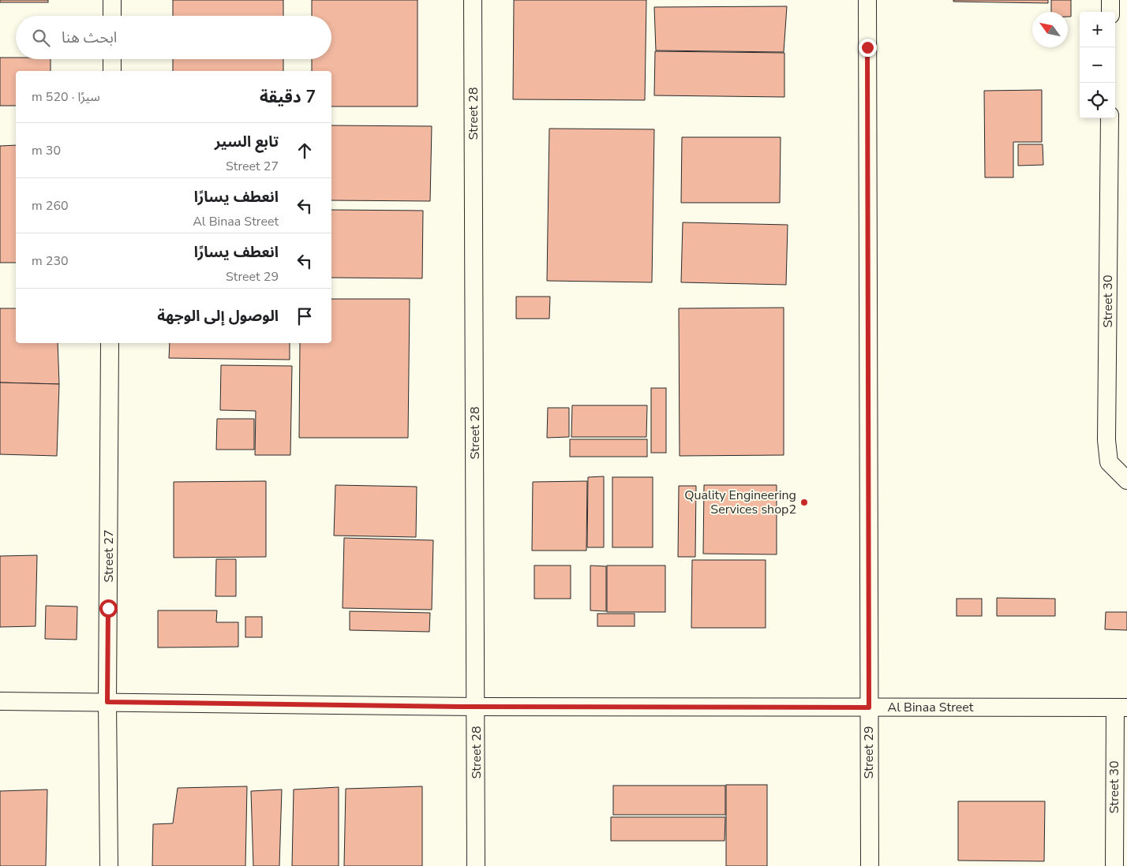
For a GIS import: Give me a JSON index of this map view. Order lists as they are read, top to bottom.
{
  "streets": {
    "street": [
      "Street 28",
      "Street 30",
      "Street 27",
      "Al Binaa Street",
      "Street 29"
    ]
  },
  "crossings": [
    ["Street 28", "Al Binaa Street"],
    ["Street 30", "Al Binaa Street"],
    ["Street 27", "Al Binaa Street"],
    ["Al Binaa Street", "Street 29"]
  ],
  "places": ["Quality Engineering Services shop2"],
  "north": "top left",
  "page": {
    "map_buttons": ["+", "−"],
    "search": "ابحث هنا",
    "heading": ["7 دقيقة", "سيرًا · 520 m"],
    "list": [
      ["تابع السير", "Street 27", "30 m"],
      ["انعطف يسارًا", "Al Binaa Street", "260 m"],
      ["انعطف يسارًا", "Street 29", "230 m"],
      "الوصول إلى الوجهة"
    ]
  }
}
